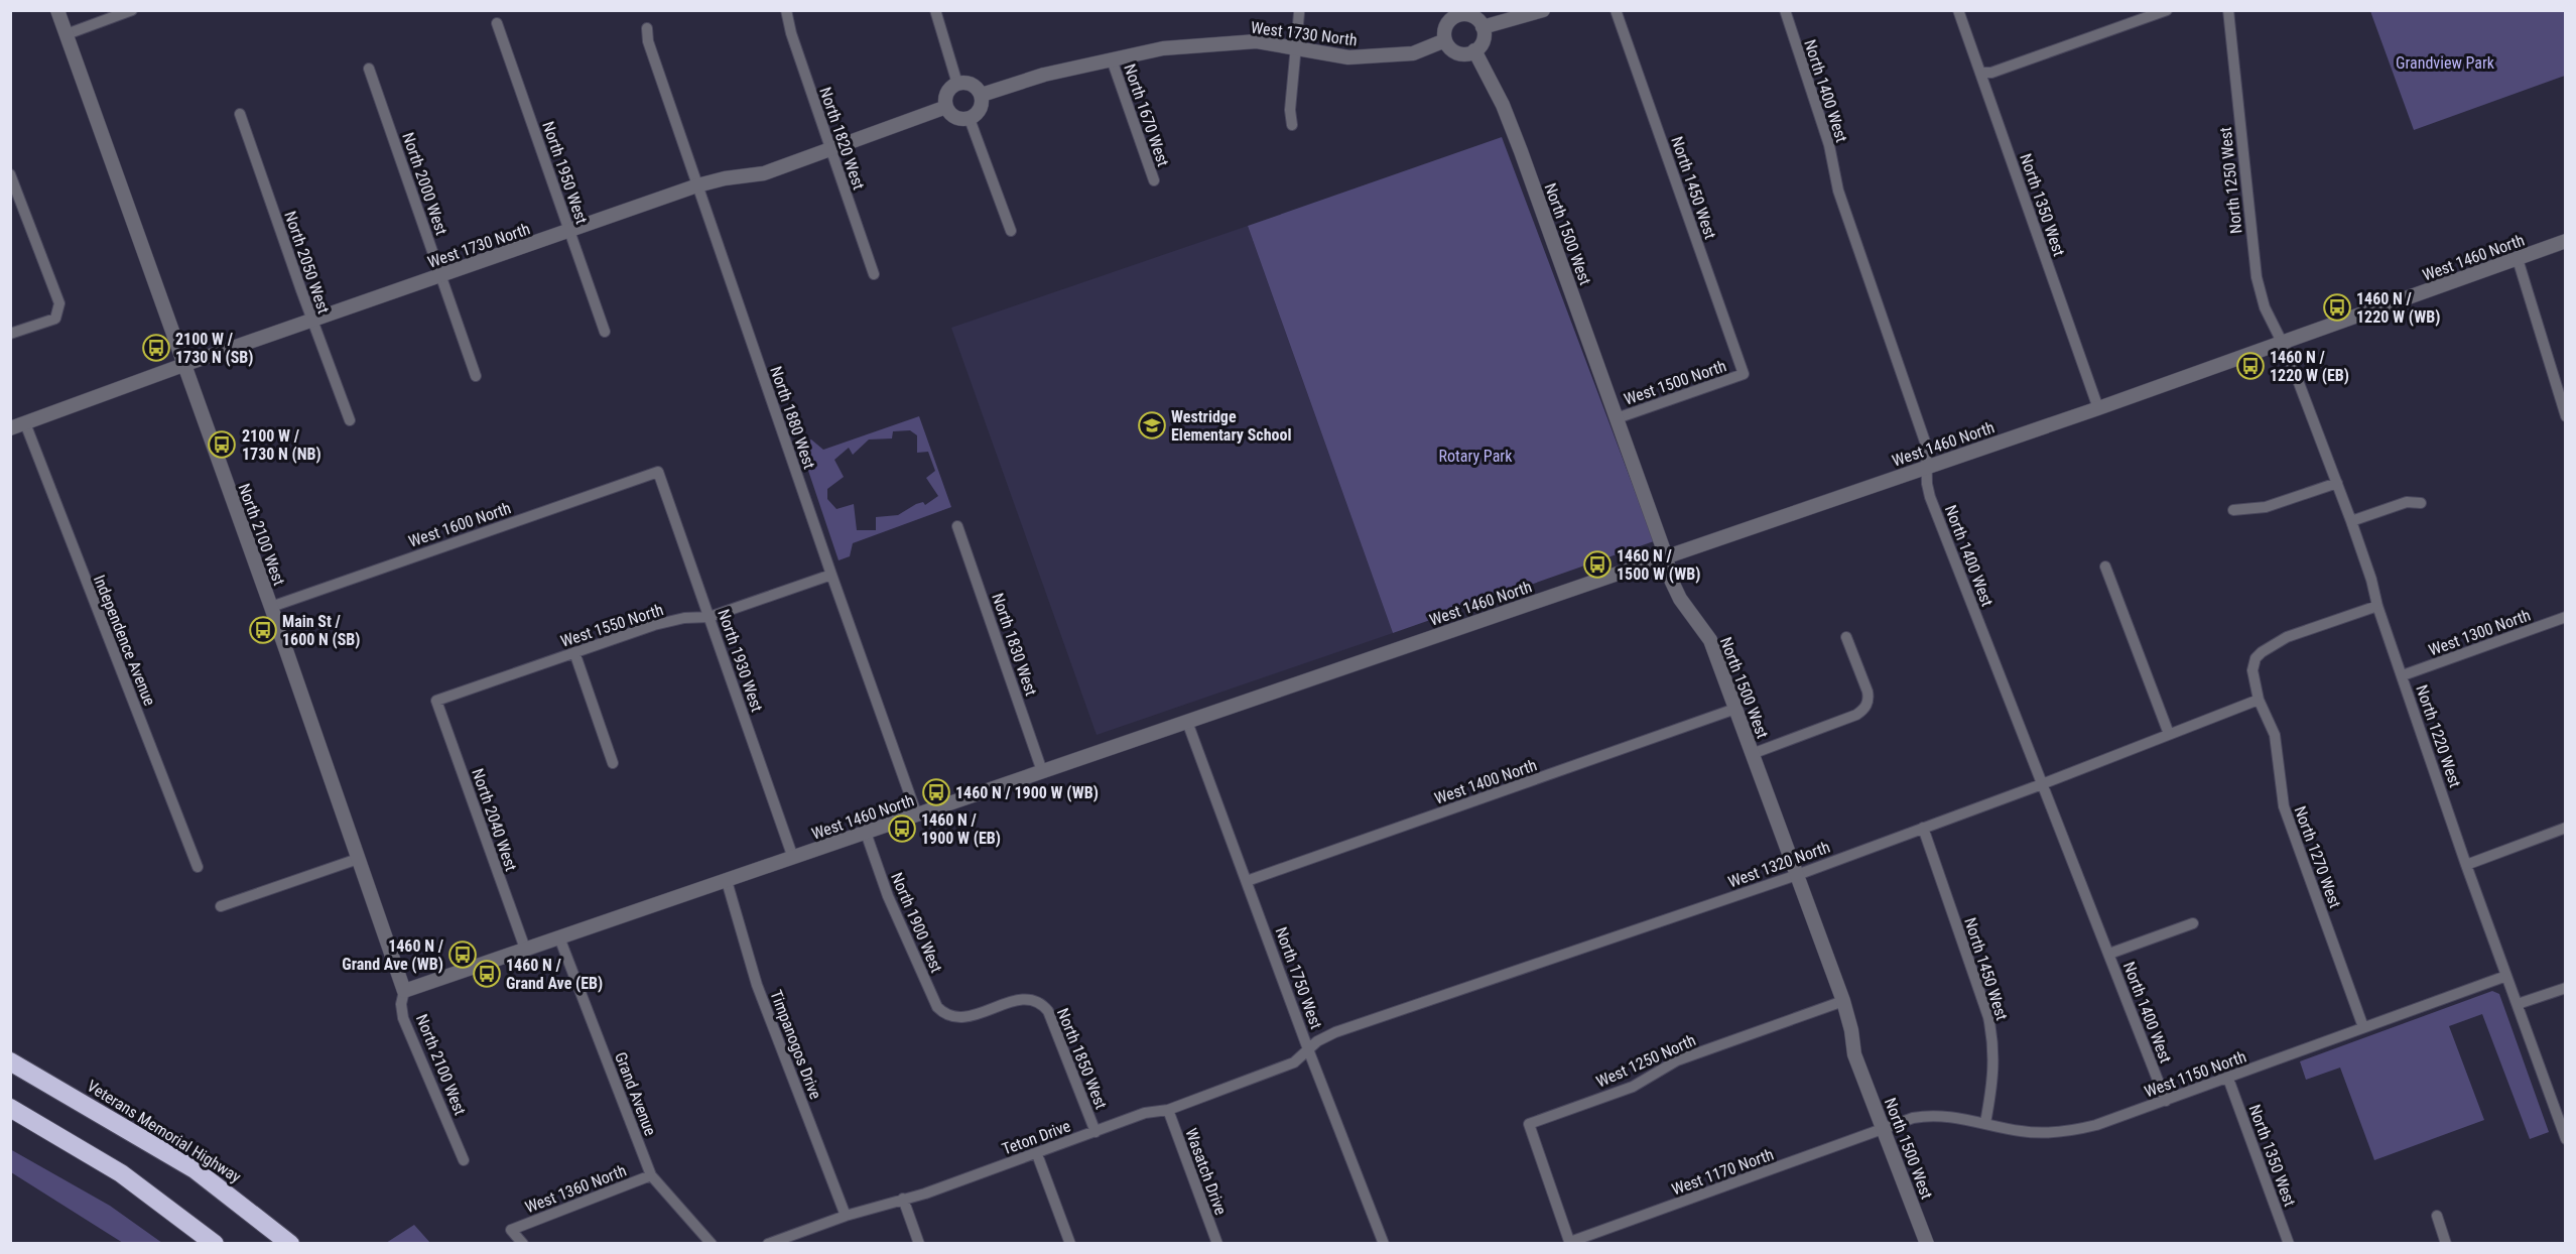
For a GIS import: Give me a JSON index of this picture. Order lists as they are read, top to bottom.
{
  "streets": {
    "highway": ["Veterans Memorial Highway"],
    "street": [
      "West 1730 North",
      "North 1400 West",
      "North 1670 West",
      "North 1820 West",
      "North 1950 West",
      "North 1250 West",
      "North 2000 West",
      "North 1450 West",
      "North 1350 West",
      "North 1500 West",
      "West 1460 North",
      "North 2050 West",
      "West 1500 North",
      "North 1880 West",
      "West 1600 North",
      "North 2100 West",
      "West 1550 North",
      "West 1300 North",
      "Independence Avenue",
      "North 1830 West",
      "North 1930 West",
      "North 1220 West",
      "West 1400 North",
      "North 2040 West",
      "North 1270 West",
      "West 1320 North",
      "North 1900 West",
      "North 1750 West",
      "Timpanogos Drive",
      "North 1850 West",
      "West 1250 North",
      "West 1150 North",
      "Grand Avenue",
      "Teton Drive",
      "Wasatch Drive",
      "West 1170 North",
      "West 1360 North"
    ]
  },
  "crossings": [
    ["West 1730 North", "North 1670 West"],
    ["West 1730 North", "North 1820 West"],
    ["West 1730 North", "North 1950 West"],
    ["West 1730 North", "North 2000 West"],
    ["West 1730 North", "North 1500 West"],
    ["West 1730 North", "North 2050 West"],
    ["West 1730 North", "North 1880 West"],
    ["West 1730 North", "North 2100 West"],
    ["West 1730 North", "Independence Avenue"],
    ["North 1400 West", "West 1460 North"],
    ["North 1400 West", "West 1320 North"],
    ["North 1400 West", "West 1150 North"],
    ["North 1250 West", "West 1460 North"],
    ["North 1250 West", "North 1220 West"],
    ["North 1450 West", "West 1500 North"],
    ["North 1450 West", "West 1320 North"],
    ["North 1450 West", "West 1150 North"],
    ["North 1350 West", "West 1460 North"],
    ["North 1350 West", "West 1150 North"],
    ["North 1500 West", "West 1460 North"],
    ["North 1500 West", "West 1500 North"],
    ["North 1500 West", "West 1400 North"],
    ["North 1500 West", "West 1320 North"],
    ["North 1500 West", "West 1250 North"],
    ["North 1500 West", "West 1150 North"],
    ["North 1500 West", "West 1170 North"],
    ["West 1460 North", "North 1880 West"],
    ["West 1460 North", "North 2100 West"],
    ["West 1460 North", "North 1830 West"],
    ["West 1460 North", "North 1930 West"],
    ["West 1460 North", "North 1220 West"],
    ["West 1460 North", "North 2040 West"],
    ["West 1460 North", "North 1900 West"],
    ["West 1460 North", "North 1750 West"],
    ["West 1460 North", "Timpanogos Drive"],
    ["West 1460 North", "Grand Avenue"],
    ["North 1880 West", "West 1550 North"],
    ["West 1600 North", "North 2100 West"],
    ["West 1600 North", "North 1930 West"],
    ["West 1550 North", "North 1930 West"],
    ["West 1550 North", "North 2040 West"],
    ["West 1300 North", "North 1220 West"],
    ["North 1220 West", "North 1270 West"],
    ["North 1220 West", "West 1150 North"],
    ["West 1400 North", "North 1750 West"],
    ["North 1270 West", "West 1320 North"],
    ["North 1270 West", "West 1150 North"],
    ["West 1320 North", "North 1750 West"],
    ["West 1320 North", "Teton Drive"],
    ["North 1900 West", "North 1850 West"],
    ["North 1750 West", "Teton Drive"],
    ["Timpanogos Drive", "Teton Drive"],
    ["North 1850 West", "Teton Drive"],
    ["West 1250 North", "West 1170 North"],
    ["West 1150 North", "West 1170 North"],
    ["Grand Avenue", "West 1360 North"],
    ["Teton Drive", "Wasatch Drive"]
  ],
  "parks": ["Grandview Park", "Rotary Park"],
  "places": {
    "bus stop": [
      "1460 N / 1220 W (WB)",
      "2100 W / 1730 N (SB)",
      "1460 N / 1220 W (EB)",
      "2100 W / 1730 N (NB)",
      "1460 N / 1500 W (WB)",
      "Main St / 1600 N (SB)",
      "1460 N / 1900 W (WB)",
      "1460 N / 1900 W (EB)",
      "1460 N / Grand Ave (WB)",
      "1460 N / Grand Ave (EB)"
    ],
    "school or university": ["Westridge Elementary School"]
  }
}
